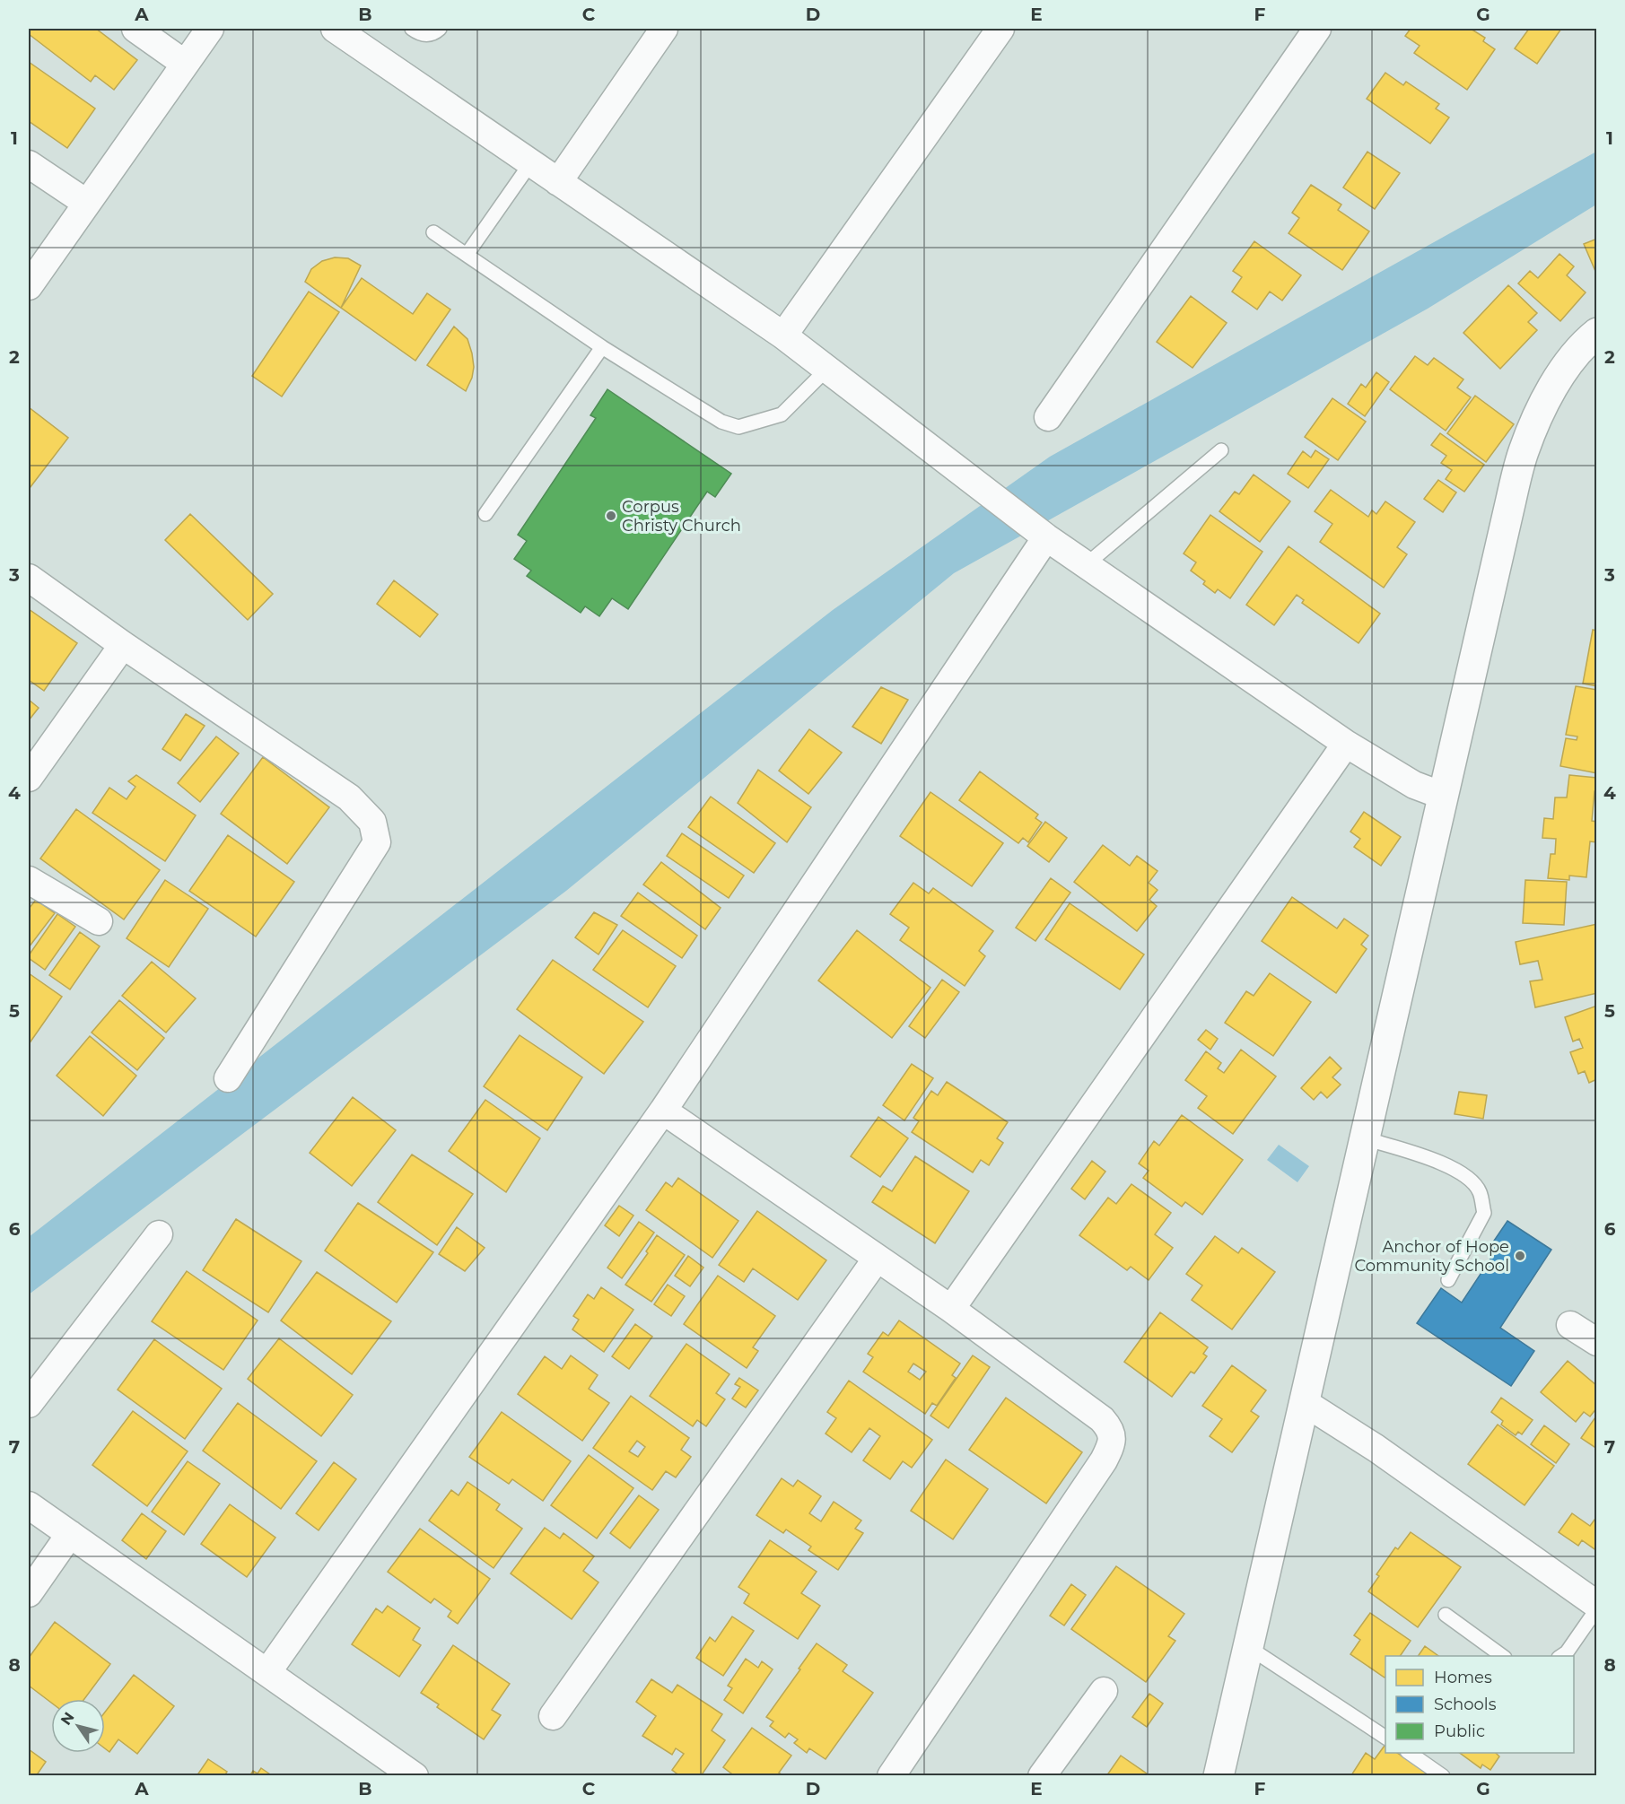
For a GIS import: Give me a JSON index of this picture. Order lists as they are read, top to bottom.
{
  "places": ["Corpus Christy Church", "Anchor of Hope Community School"],
  "legend": ["Homes", "Schools", "Public"],
  "north": "top left",
  "grid": {
    "columns": [
      "A",
      "B",
      "C",
      "D",
      "E",
      "F",
      "G"
    ],
    "rows": [
      "1",
      "2",
      "3",
      "4",
      "5",
      "6",
      "7",
      "8"
    ]
  }
}
